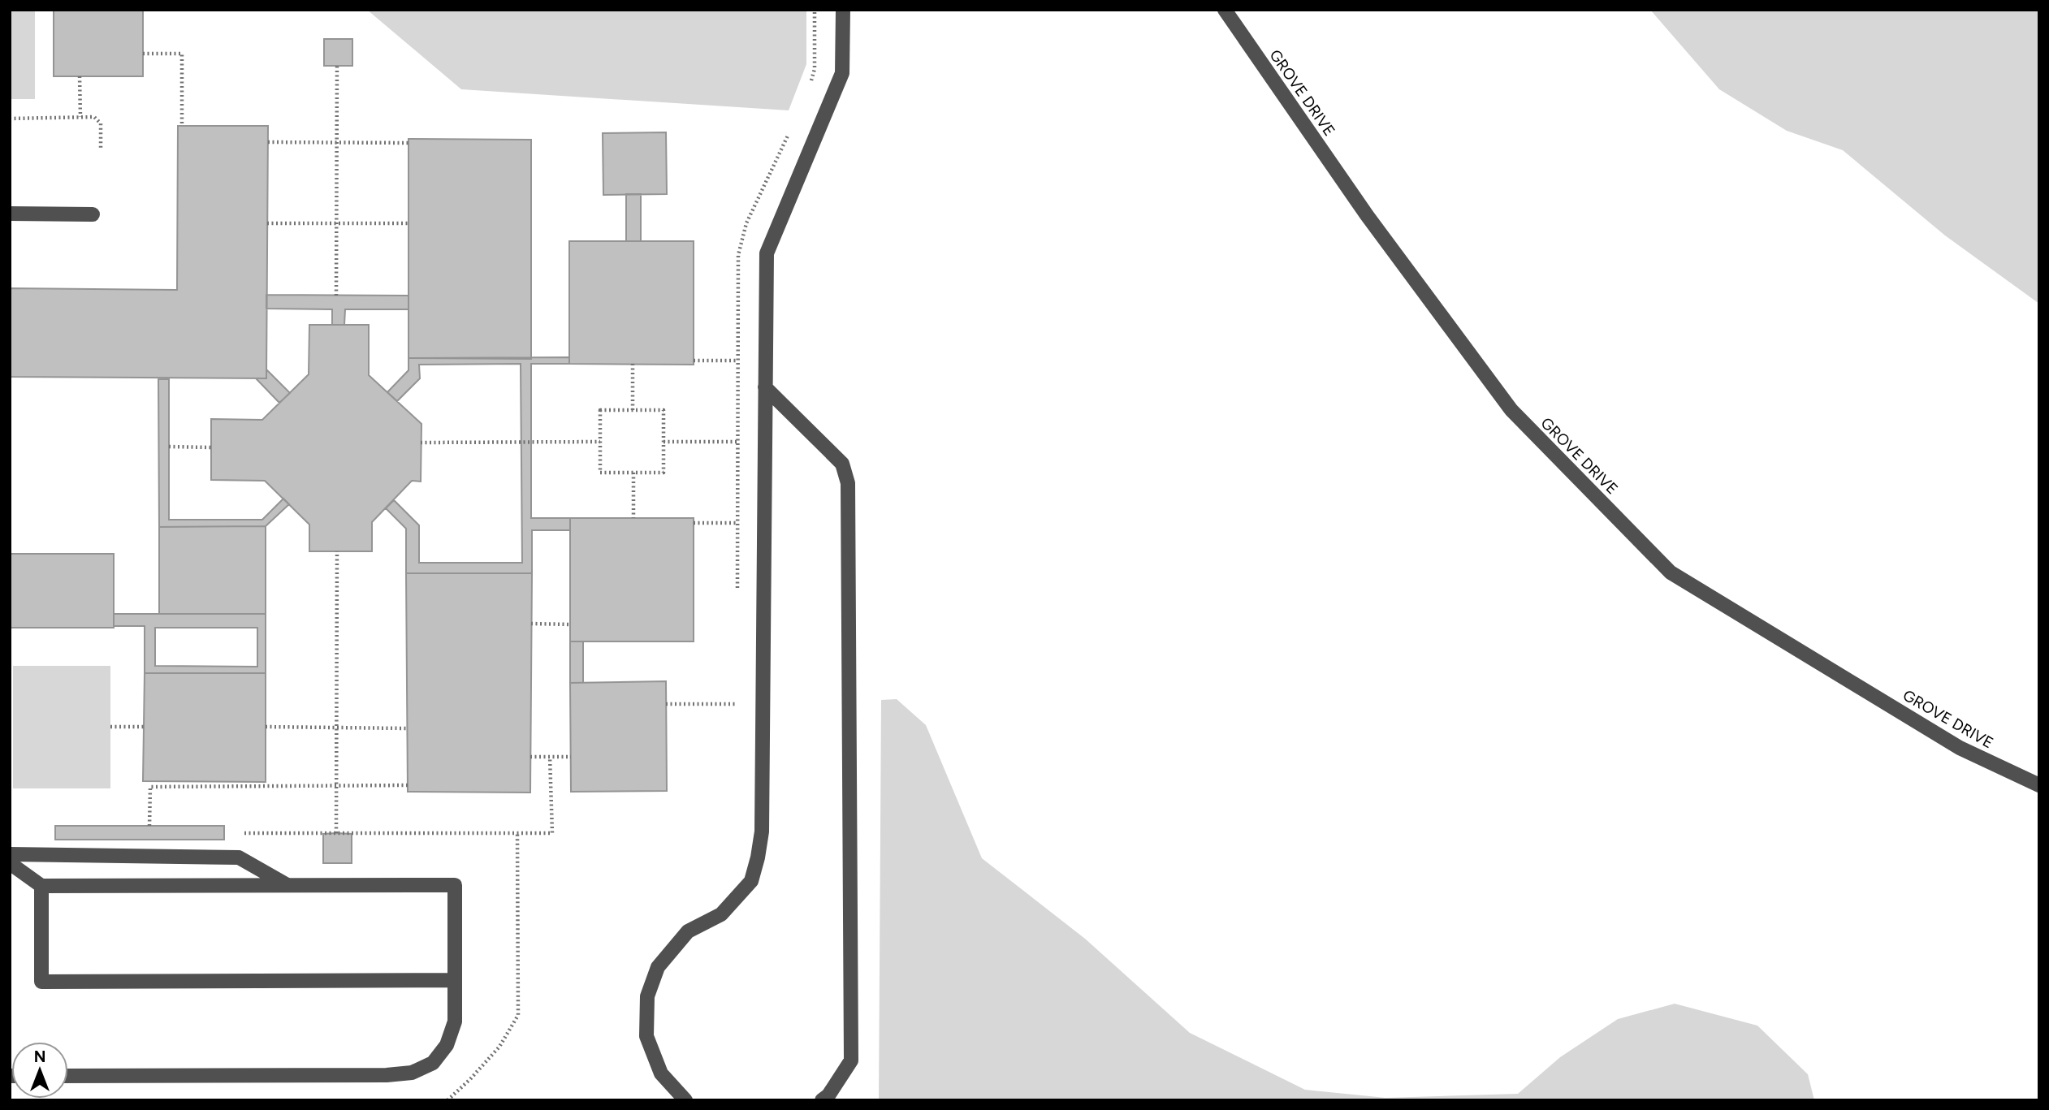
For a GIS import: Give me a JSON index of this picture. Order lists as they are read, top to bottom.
{
  "streets": {
    "street": ["GROVE DRIVE"]
  },
  "north": "top"
}
